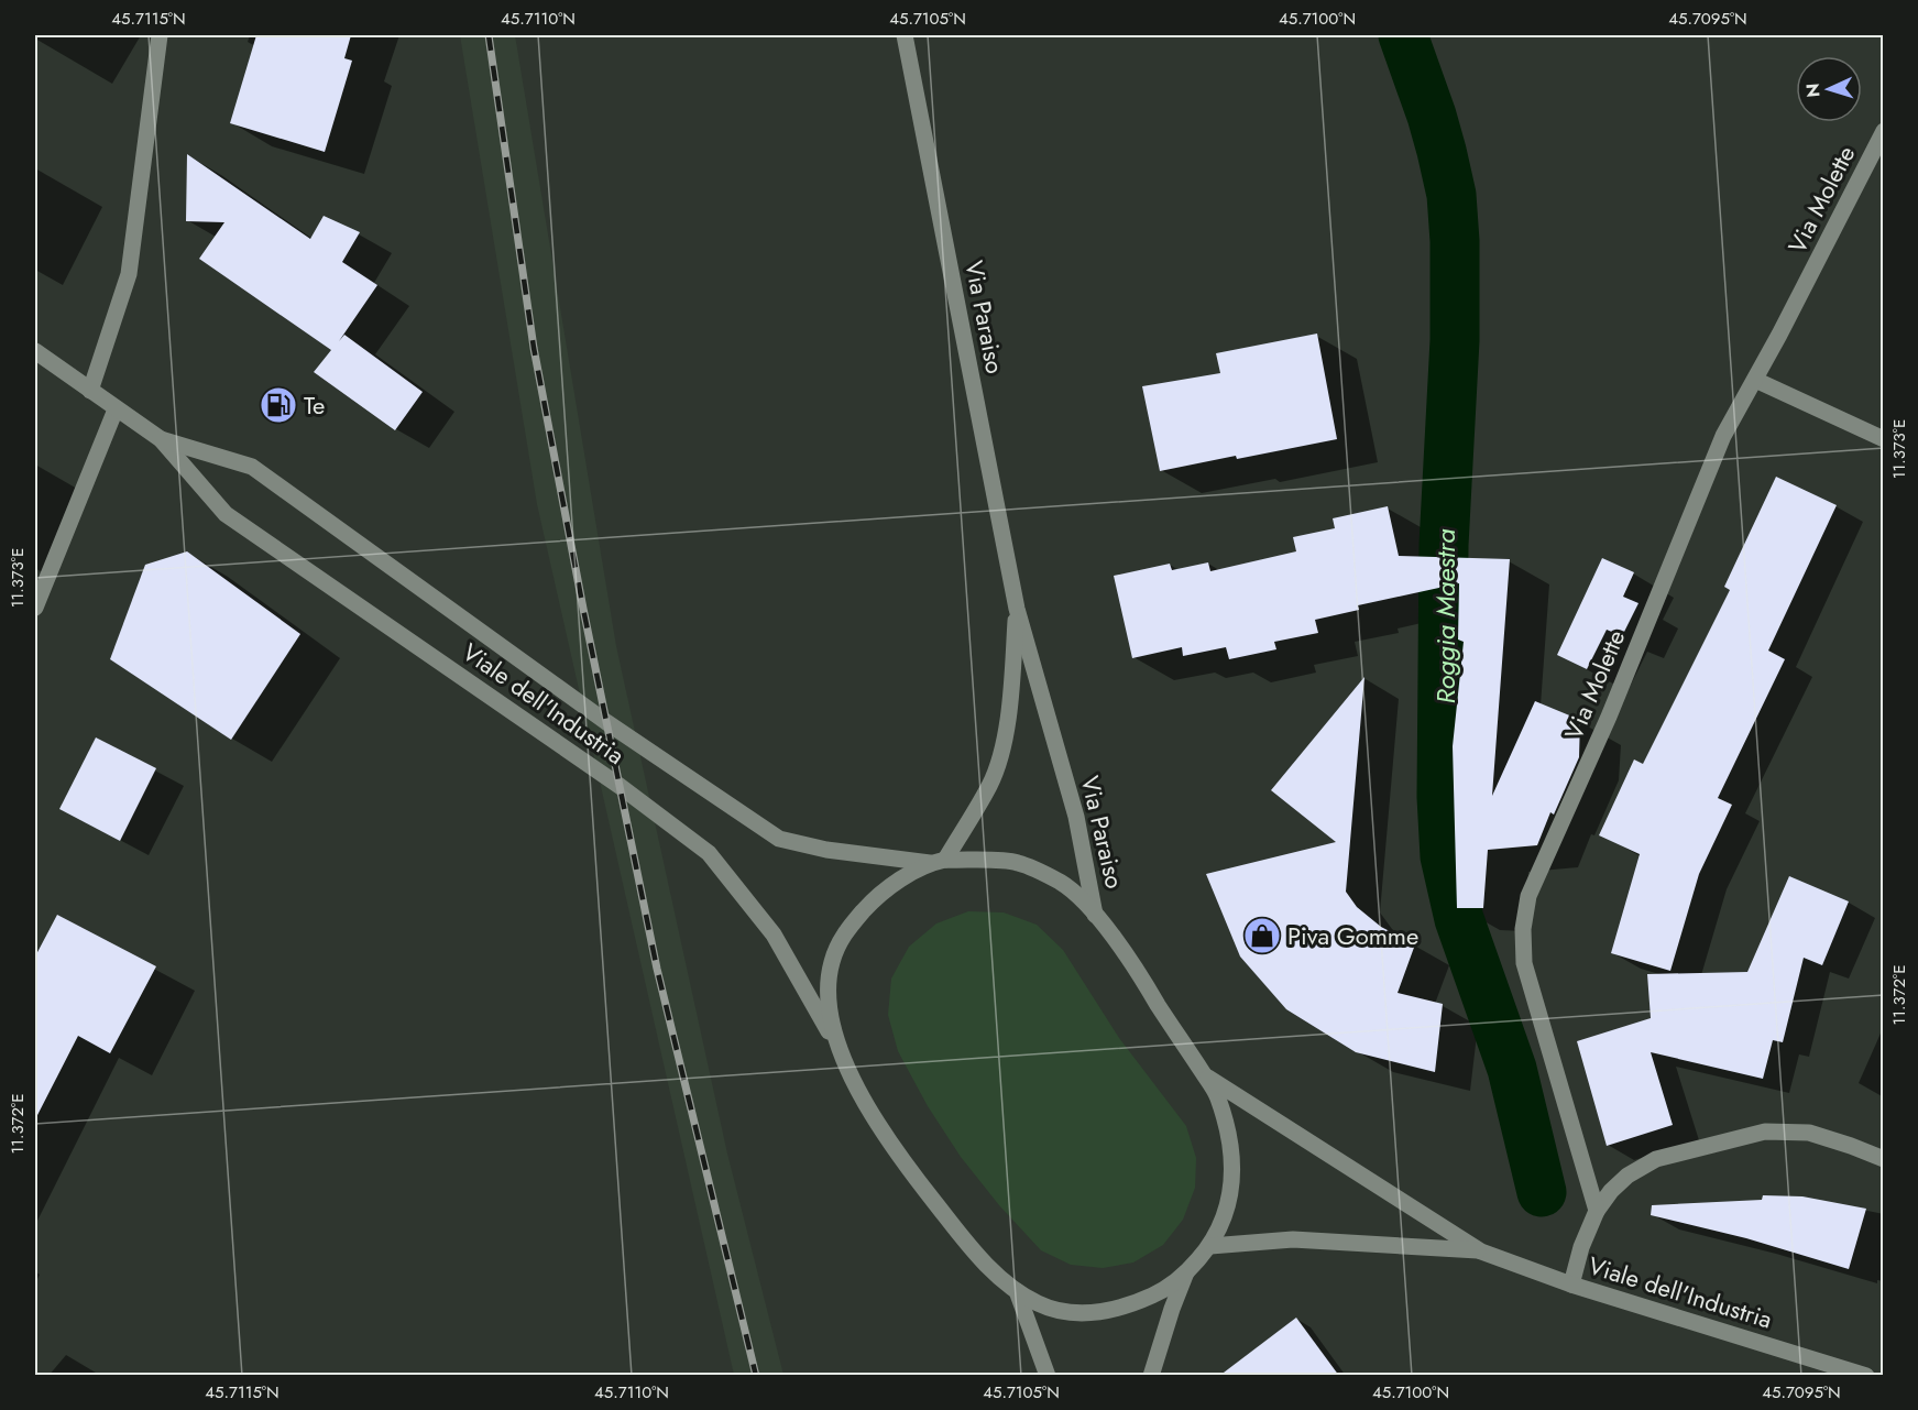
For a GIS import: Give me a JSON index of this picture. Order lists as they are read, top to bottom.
{
  "streets": {
    "main road": ["Via Molette", "Via Paraiso", "Viale dell'Industria"]
  },
  "crossings": [
    ["Via Paraiso", "Viale dell'Industria"]
  ],
  "water": ["Roggia Maestra"],
  "places": {
    "fuel station": ["Te"],
    "shop": ["Piva Gomme"]
  },
  "north": "left",
  "coordinates": [
    "45.7115°N",
    "45.7110°N",
    "45.7105°N",
    "45.7100°N",
    "45.7095°N",
    "11.373°E",
    "11.372°E"
  ]
}
